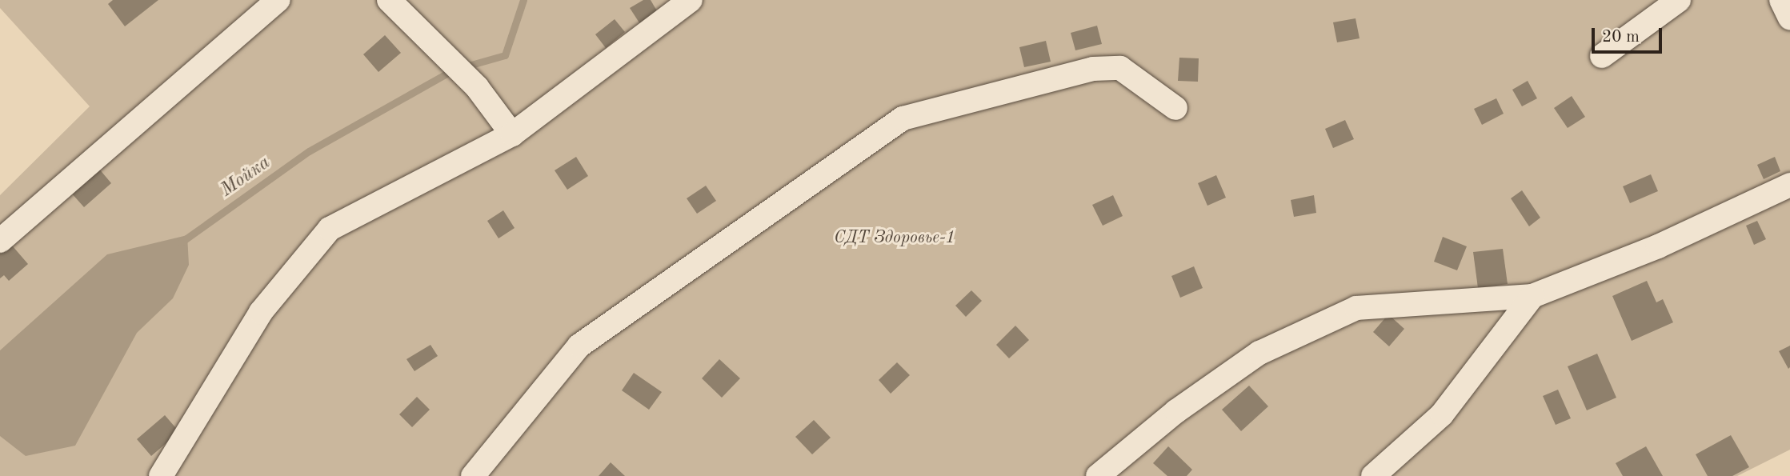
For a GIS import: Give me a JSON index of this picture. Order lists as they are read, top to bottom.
{
  "water": ["Мойка"],
  "parks": ["СДТ Здоровье-1"],
  "scale_bar": "20 m"
}
